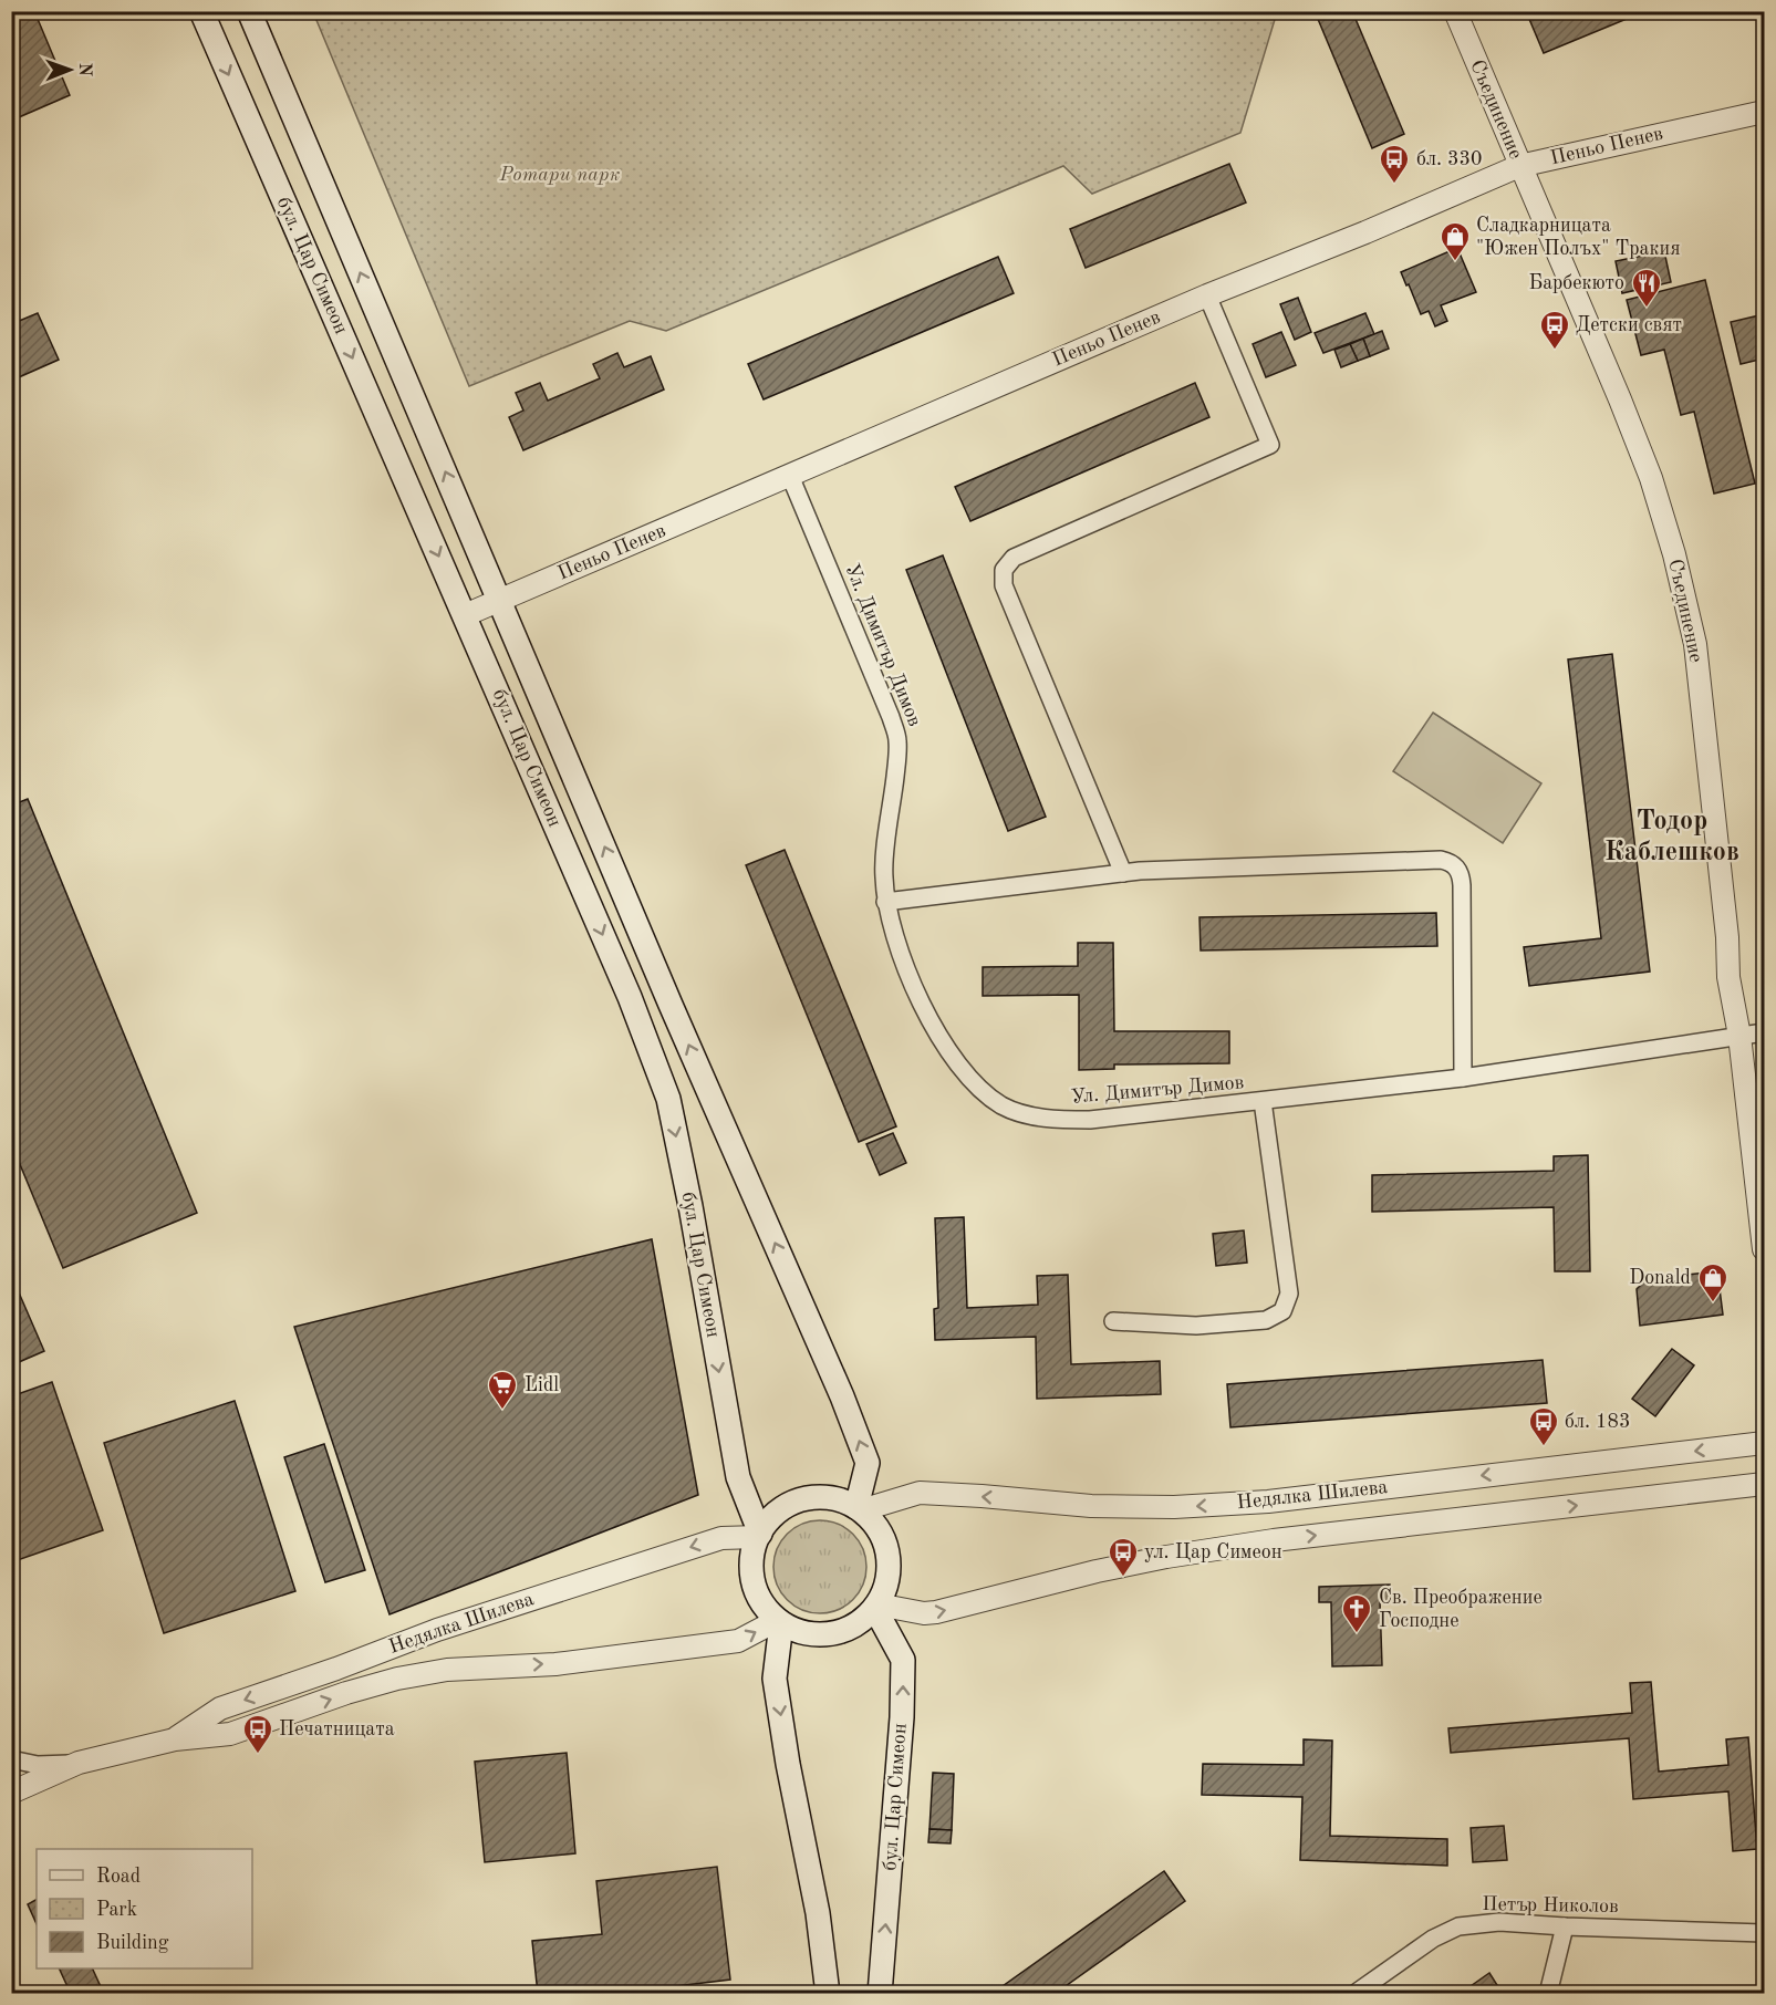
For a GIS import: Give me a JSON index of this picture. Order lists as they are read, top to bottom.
{
  "streets": {
    "main road": ["бул. Цар Симеон"],
    "street": [
      "Съединение",
      "Пеньо Пенев",
      "Ул. Димитър Димов",
      "Недялка Шилева",
      "Петър Николов"
    ]
  },
  "crossings": [
    ["Съединение", "Пеньо Пенев"],
    ["Съединение", "Ул. Димитър Димов"],
    ["Пеньо Пенев", "бул. Цар Симеон"],
    ["Пеньо Пенев", "Ул. Димитър Димов"],
    ["бул. Цар Симеон", "Недялка Шилева"]
  ],
  "districts": ["Тодор Каблешков"],
  "parks": ["Ротари парк"],
  "places": {
    "bus stop": [
      "бл. 330",
      "Детски свят",
      "бл. 183",
      "ул. Цар Симеон",
      "Печатницата"
    ],
    "shop": ["Сладкарницата \"Южен Полъх\" Тракия", "Donald"],
    "restaurant": ["Барбекюто"],
    "supermarket": ["Lidl"],
    "church": ["Св. Преображение Господне"]
  },
  "legend": ["Road", "Park", "Building"],
  "north": "right"
}
